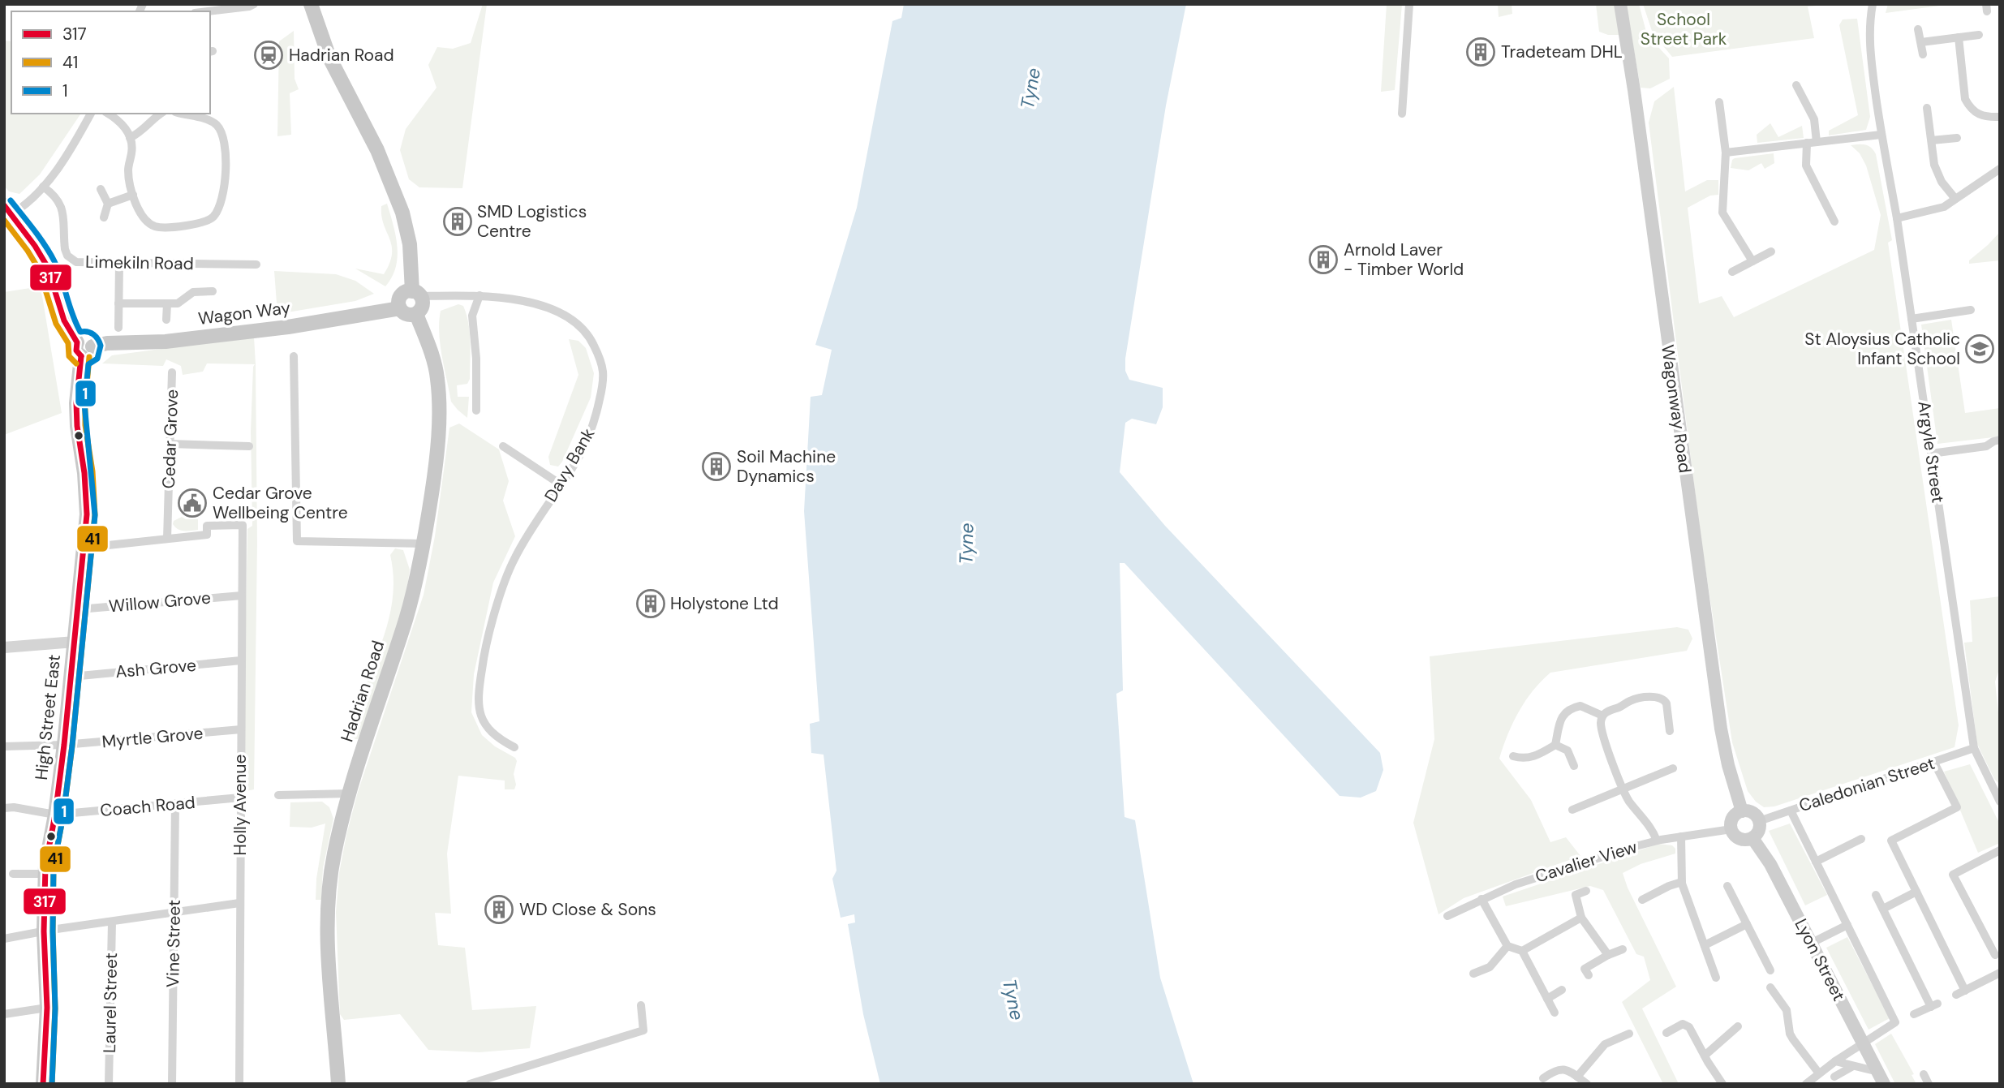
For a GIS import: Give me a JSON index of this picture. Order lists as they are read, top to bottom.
{
  "streets": {
    "main road": [
      "Wagon Way",
      "Wagonway Road",
      "Hadrian Road",
      "High Street East",
      "Lyon Street"
    ],
    "street": [
      "Limekiln Road",
      "Cedar Grove",
      "Argyle Street",
      "Davy Bank",
      "Willow Grove",
      "Ash Grove",
      "Myrtle Grove",
      "Caledonian Street",
      "Holly Avenue",
      "Coach Road",
      "Cavalier View",
      "Vine Street",
      "Laurel Street"
    ]
  },
  "crossings": [
    ["Wagon Way", "Davy Bank"],
    ["Wagon Way", "Hadrian Road"],
    ["Wagon Way", "High Street East"],
    ["Wagonway Road", "Caledonian Street"],
    ["Wagonway Road", "Cavalier View"],
    ["Wagonway Road", "Lyon Street"],
    ["Cedar Grove", "Holly Avenue"],
    ["Argyle Street", "Caledonian Street"],
    ["Davy Bank", "Hadrian Road"],
    ["Willow Grove", "High Street East"],
    ["Willow Grove", "Holly Avenue"],
    ["Ash Grove", "High Street East"],
    ["Ash Grove", "Holly Avenue"],
    ["High Street East", "Myrtle Grove"],
    ["High Street East", "Coach Road"],
    ["Myrtle Grove", "Holly Avenue"],
    ["Caledonian Street", "Cavalier View"],
    ["Caledonian Street", "Lyon Street"],
    ["Holly Avenue", "Coach Road"],
    ["Coach Road", "Vine Street"],
    ["Cavalier View", "Lyon Street"]
  ],
  "water": ["Tyne"],
  "parks": ["School Street Park"],
  "places": {
    "building": [
      "Tradeteam DHL",
      "SMD Logistics Centre",
      "Arnold Laver - Timber World",
      "Soil Machine Dynamics",
      "Holystone Ltd",
      "WD Close & Sons"
    ],
    "station": ["Hadrian Road"],
    "school or university": ["St Aloysius Catholic Infant School"],
    "public building": ["Cedar Grove Wellbeing Centre"]
  },
  "lines": ["transit line 1", "transit line 317", "transit line 41"],
  "legend": ["317", "41", "1"]
}
